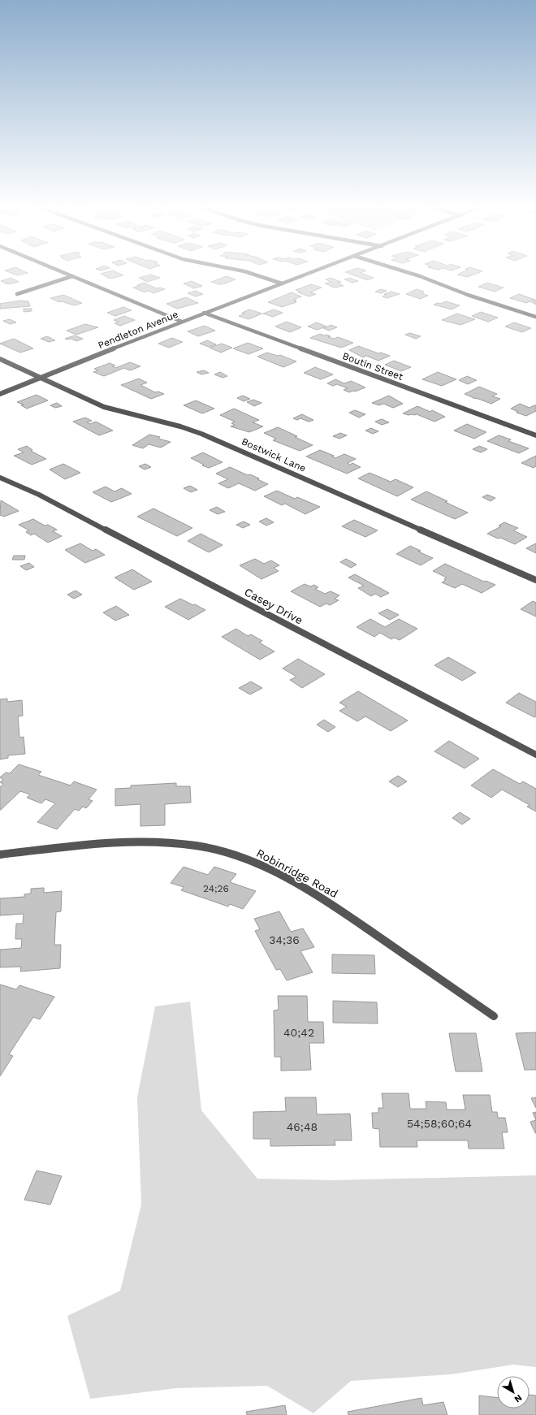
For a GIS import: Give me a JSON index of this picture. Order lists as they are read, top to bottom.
{
  "streets": {
    "street": [
      "Pendleton Avenue",
      "Boutin Street",
      "Bostwick Lane",
      "Casey Drive",
      "Robinridge Road"
    ]
  },
  "crossings": [
    ["Pendleton Avenue", "Boutin Street"],
    ["Pendleton Avenue", "Bostwick Lane"]
  ],
  "house_numbers": [
    "24;26",
    "34;36",
    "40;42",
    "54;58;60;64",
    "46;48"
  ],
  "north": "bottom right"
}
